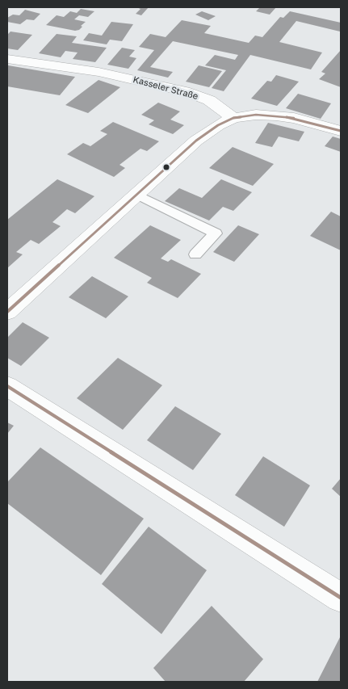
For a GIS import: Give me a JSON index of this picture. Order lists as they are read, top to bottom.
{
  "streets": {
    "street": ["Kasseler Straße"]
  }
}
